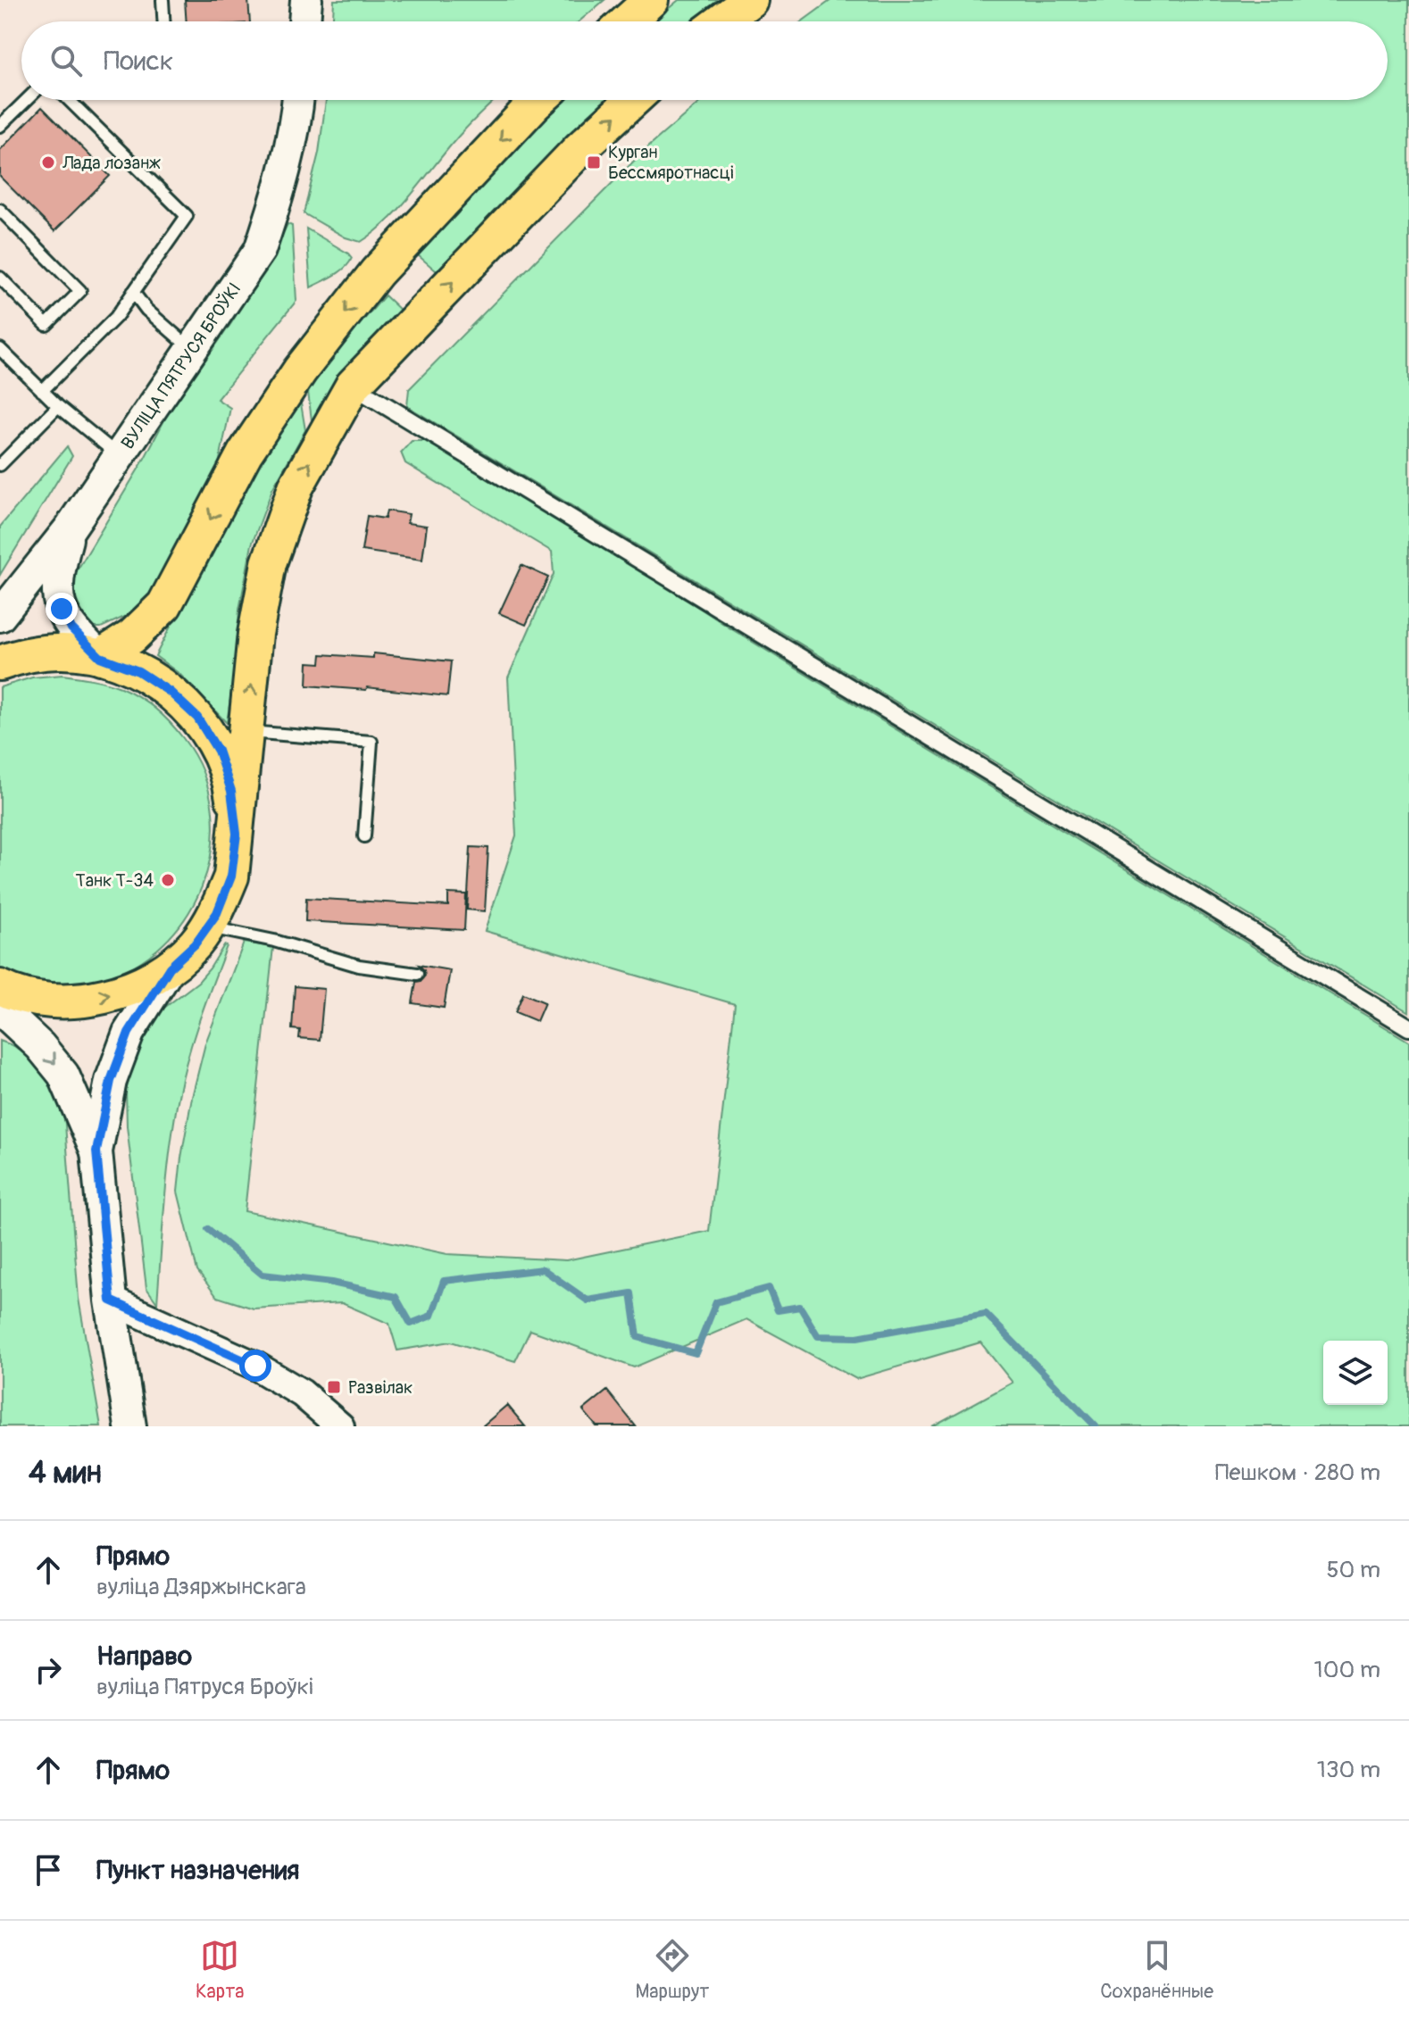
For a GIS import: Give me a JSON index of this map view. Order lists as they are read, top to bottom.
{
  "streets": {
    "main road": ["ВУЛІЦА ПЯТРУСЯ БРОЎКІ"]
  },
  "places": {
    "other": ["Лада лозанж", "Танк Т-34"],
    "transit": ["Курган Бессмяротнасці", "Развілак"]
  },
  "page": {
    "search": "Поиск",
    "heading": ["4 мин", "Пешком · 280 m"],
    "list": [
      ["Прямо", "вуліца Дзяржынскага", "50 m"],
      ["Направо", "вуліца Пятруся Броўкі", "100 m"],
      ["Прямо", "130 m"],
      "Пункт назначения"
    ],
    "nav": ["Карта", "Маршрут", "Сохранённые"]
  }
}
